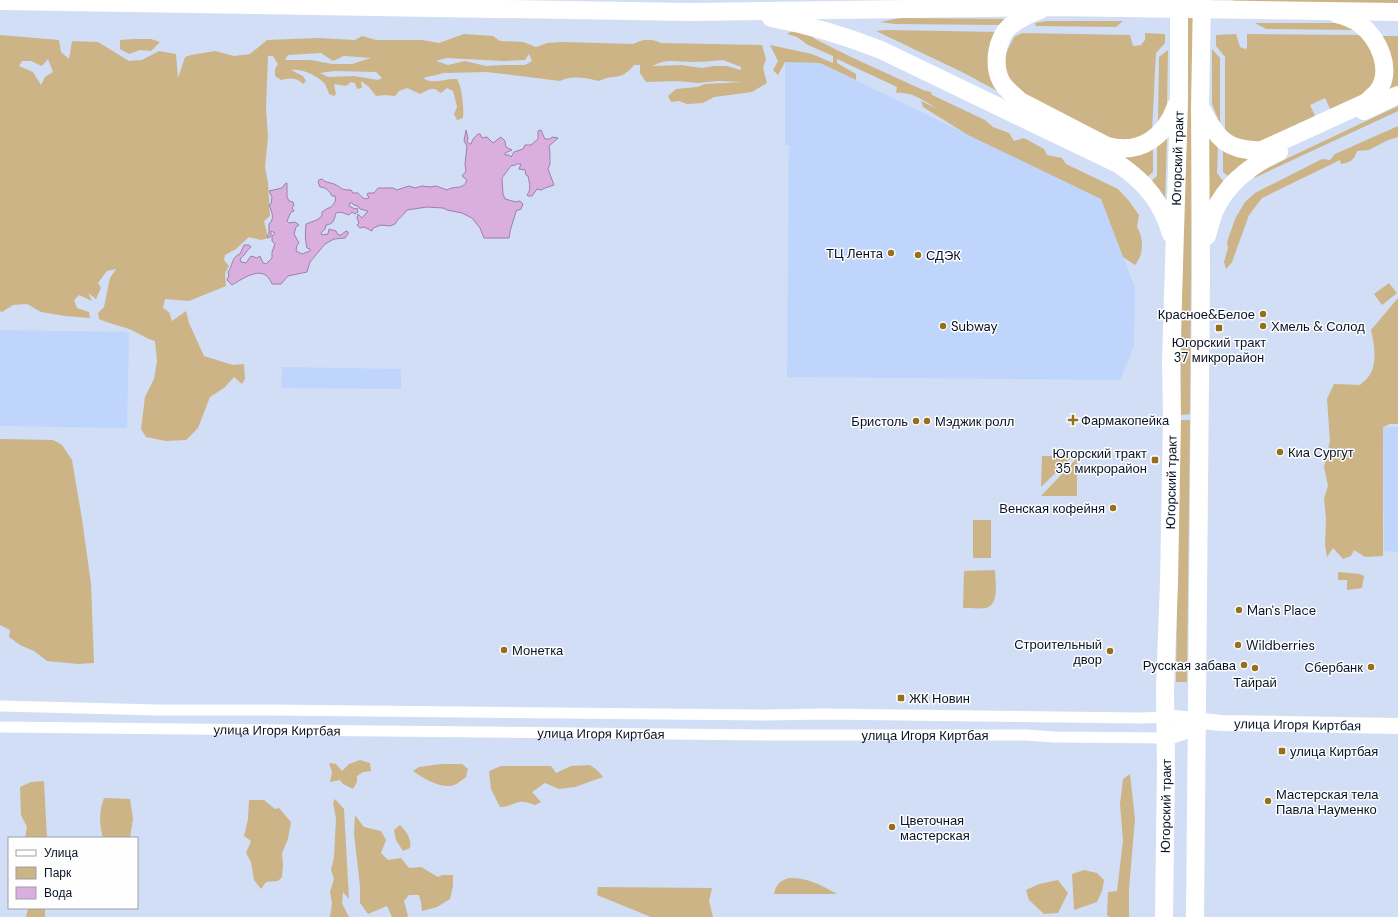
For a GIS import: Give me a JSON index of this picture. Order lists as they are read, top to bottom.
{
  "streets": {
    "main road": ["Югорский тракт", "улица Игоря Киртбая"]
  },
  "crossings": [
    ["Югорский тракт", "улица Игоря Киртбая"]
  ],
  "places": {
    "other": [
      "ТЦ Лента",
      "СДЭК",
      "Красное&Белое",
      "Subway",
      "Хмель & Солод",
      "Бристоль",
      "Мэджик ролл",
      "Киа Сургут",
      "Венская кофейня",
      "Man's Place",
      "Wildberries",
      "Монетка",
      "Строительный двор",
      "Русская забава",
      "Сбербанк",
      "Тайрай",
      "Мастерская тела Павла Науменко",
      "Цветочная мастерская"
    ],
    "transit": [
      "Югорский тракт 37 микрорайон",
      "Югорский тракт 35 микрорайон",
      "ЖК Новин",
      "улица Киртбая"
    ],
    "health": ["Фармакопейка"]
  },
  "legend": ["Улица", "Парк", "Вода"]
}
